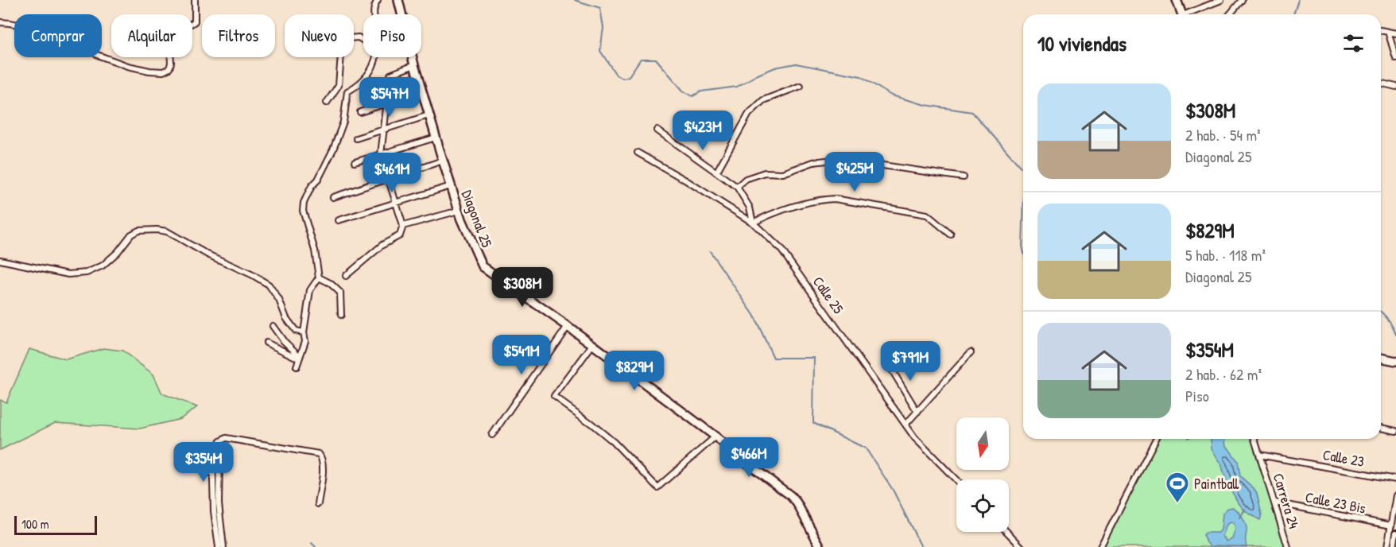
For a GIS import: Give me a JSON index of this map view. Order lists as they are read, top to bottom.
{
  "streets": {
    "street": [
      "Diagonal 25",
      "Calle 25",
      "Calle 23",
      "Carrera 24",
      "Calle 23 Bis"
    ]
  },
  "crossings": [
    ["Calle 23", "Carrera 24"],
    ["Carrera 24", "Calle 23 Bis"]
  ],
  "places": {
    "sports": ["Paintball"]
  },
  "scale_bar": "100 m",
  "north": "bottom",
  "page": {
    "chip": [
      "Comprar",
      "Alquilar",
      "Filtros",
      "Nuevo",
      "Piso"
    ],
    "heading": "10 viviendas",
    "list": [
      {
        "name": "$308M",
        "note": "2 hab. · 54 m² · Diagonal 25"
      },
      {
        "name": "$829M",
        "note": "5 hab. · 118 m² · Diagonal 25"
      },
      {
        "name": "$354M",
        "note": "2 hab. · 62 m² · Piso"
      }
    ],
    "price": [
      "$547M",
      "$423M",
      "$425M",
      "$461M",
      "$308M",
      "$541M",
      "$791M",
      "$829M",
      "$466M",
      "$354M"
    ],
    "scale": "100 m"
  }
}
